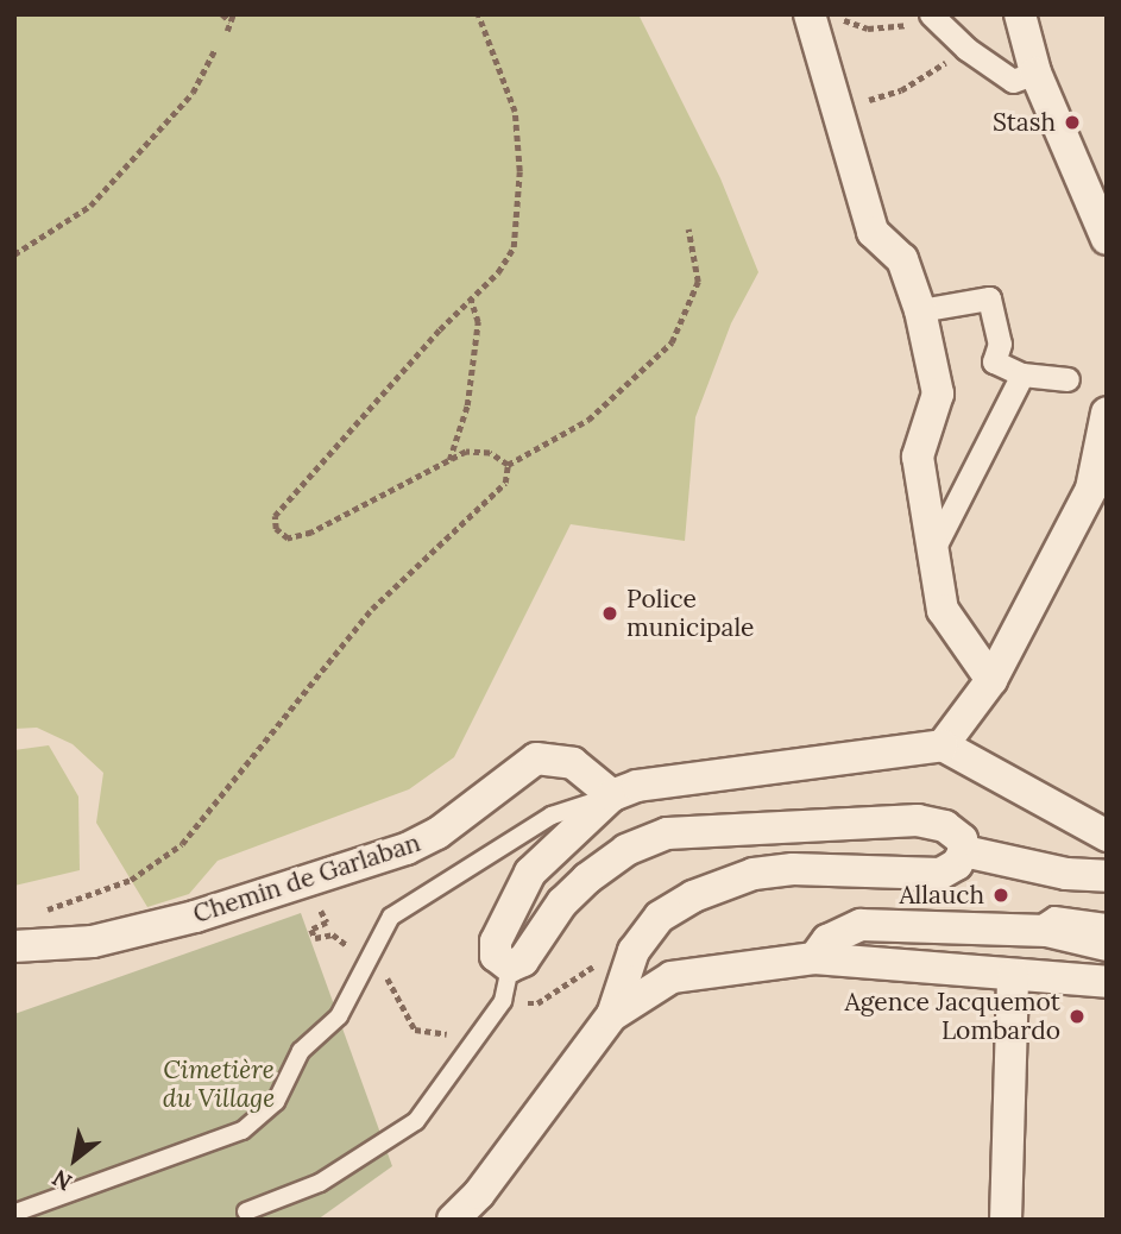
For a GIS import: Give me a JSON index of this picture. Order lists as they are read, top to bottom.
{
  "streets": {
    "street": ["Chemin de Garlaban"]
  },
  "parks": ["Cimetière du Village"],
  "places": [
    "Stash",
    "Police municipale",
    "Allauch",
    "Agence Jacquemot Lombardo"
  ],
  "north": "bottom left"
}
